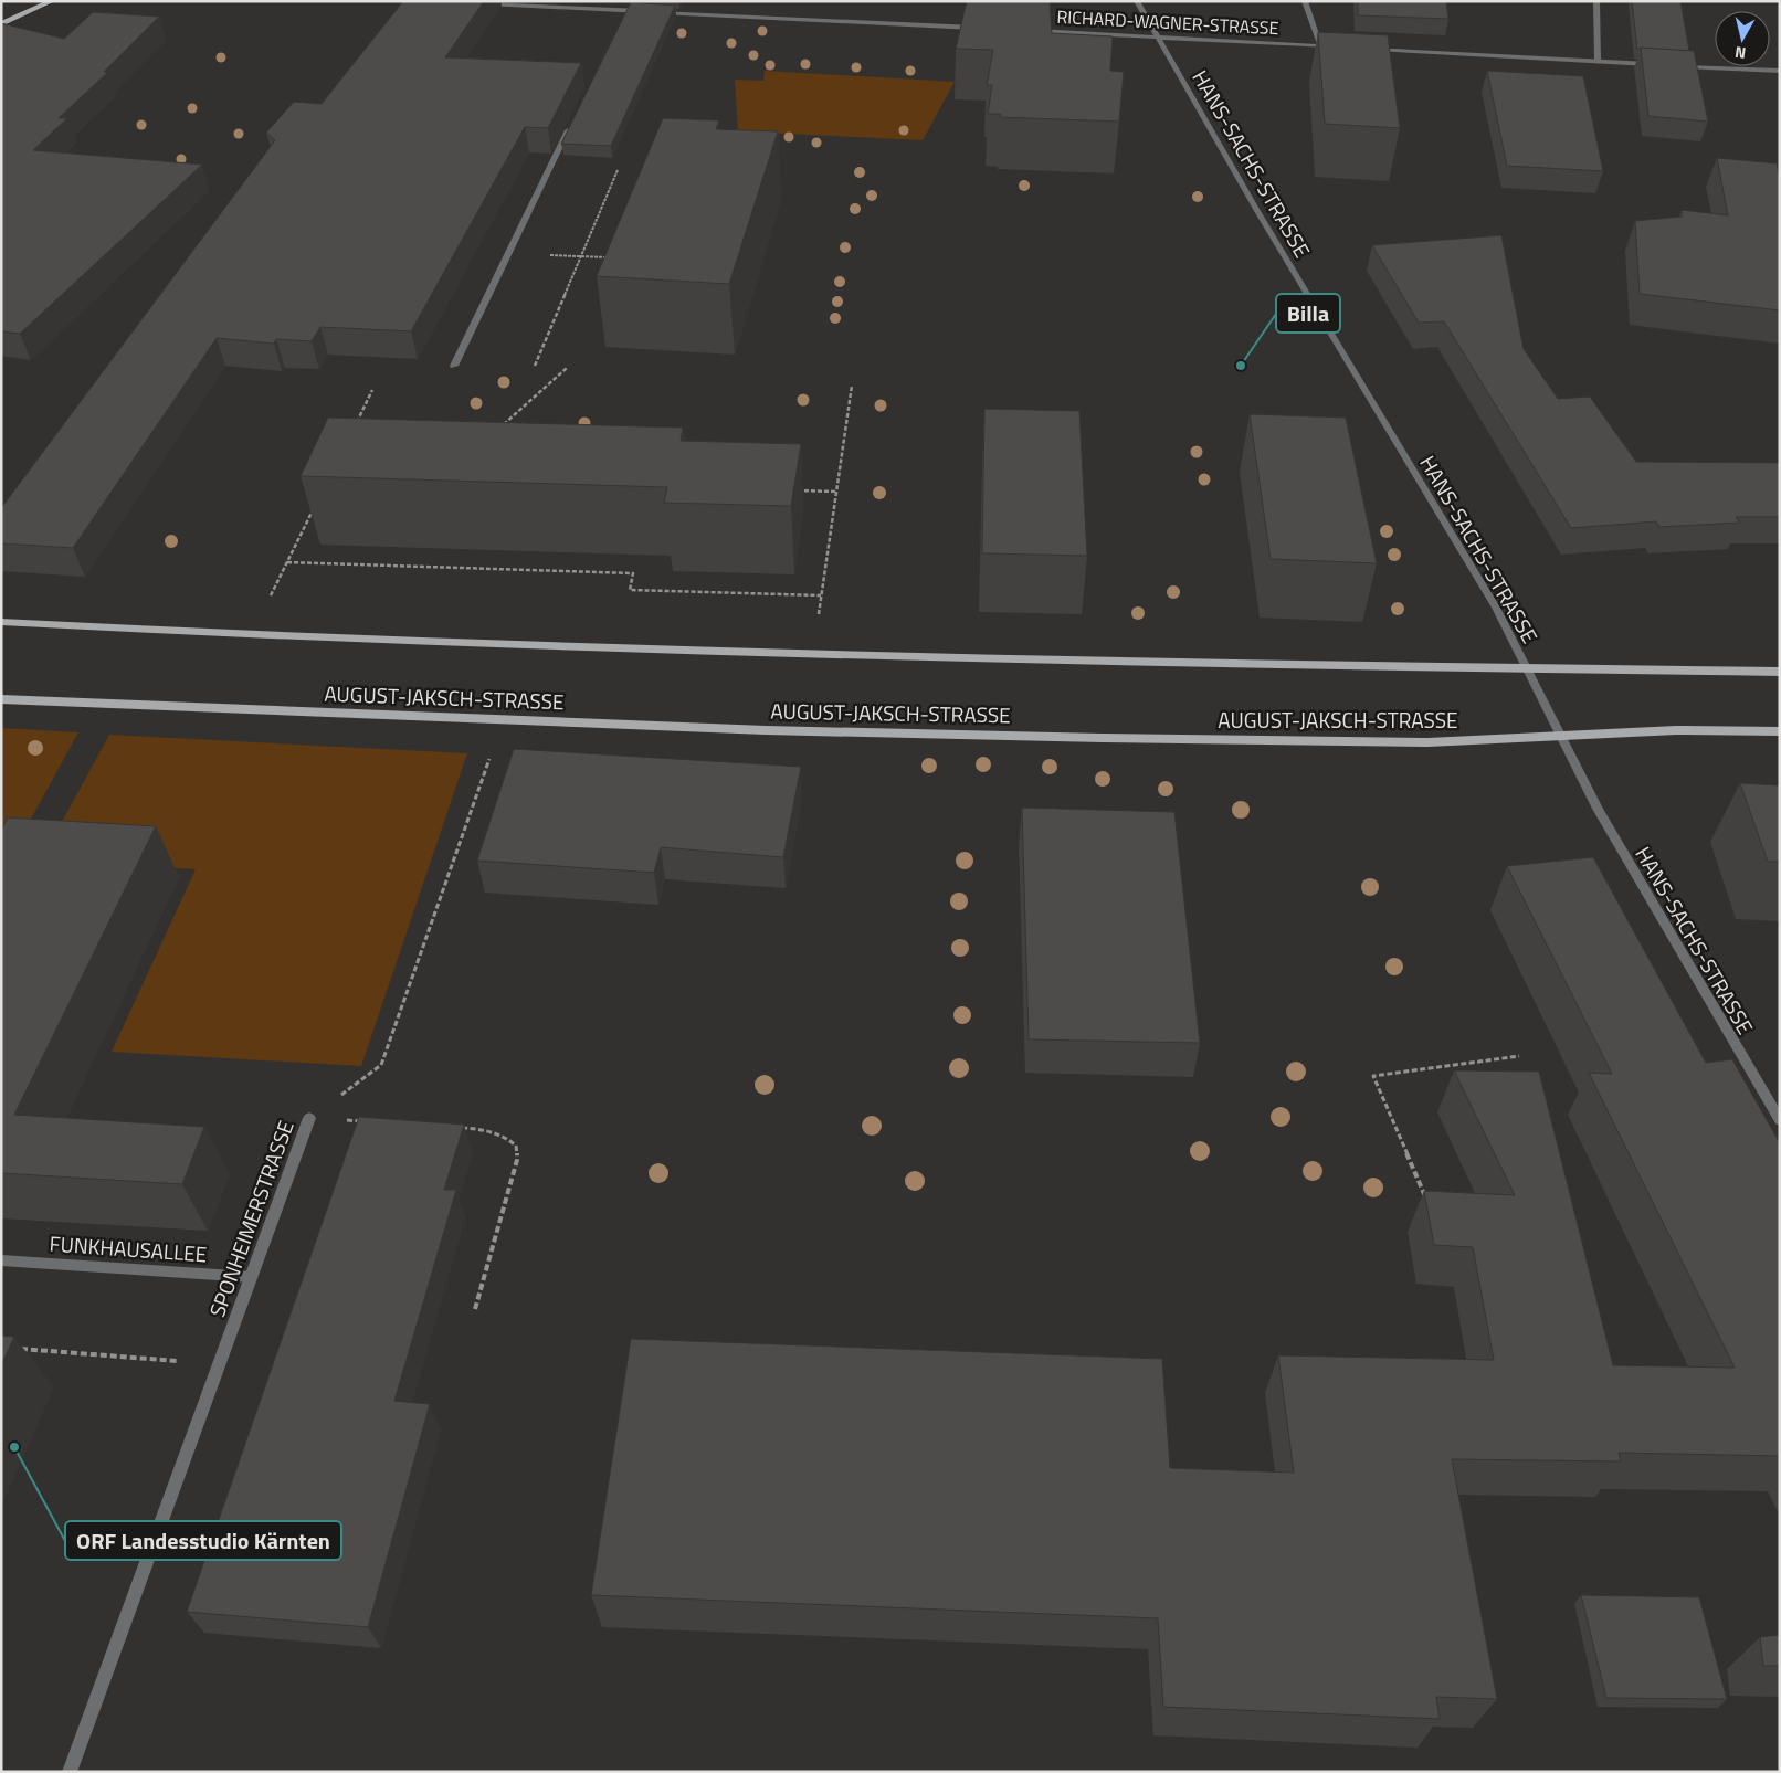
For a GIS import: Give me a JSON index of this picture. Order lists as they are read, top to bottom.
{
  "streets": {
    "main road": ["AUGUST-JAKSCH-STRASSE"],
    "street": [
      "RICHARD-WAGNER-STRASSE",
      "HANS-SACHS-STRASSE",
      "SPONHEIMERSTRASSE",
      "FUNKHAUSALLEE"
    ]
  },
  "crossings": [
    ["RICHARD-WAGNER-STRASSE", "HANS-SACHS-STRASSE"],
    ["HANS-SACHS-STRASSE", "AUGUST-JAKSCH-STRASSE"],
    ["AUGUST-JAKSCH-STRASSE", "SPONHEIMERSTRASSE"],
    ["SPONHEIMERSTRASSE", "FUNKHAUSALLEE"]
  ],
  "places": ["Billa", "ORF Landesstudio Kärnten"],
  "north": "bottom"
}
